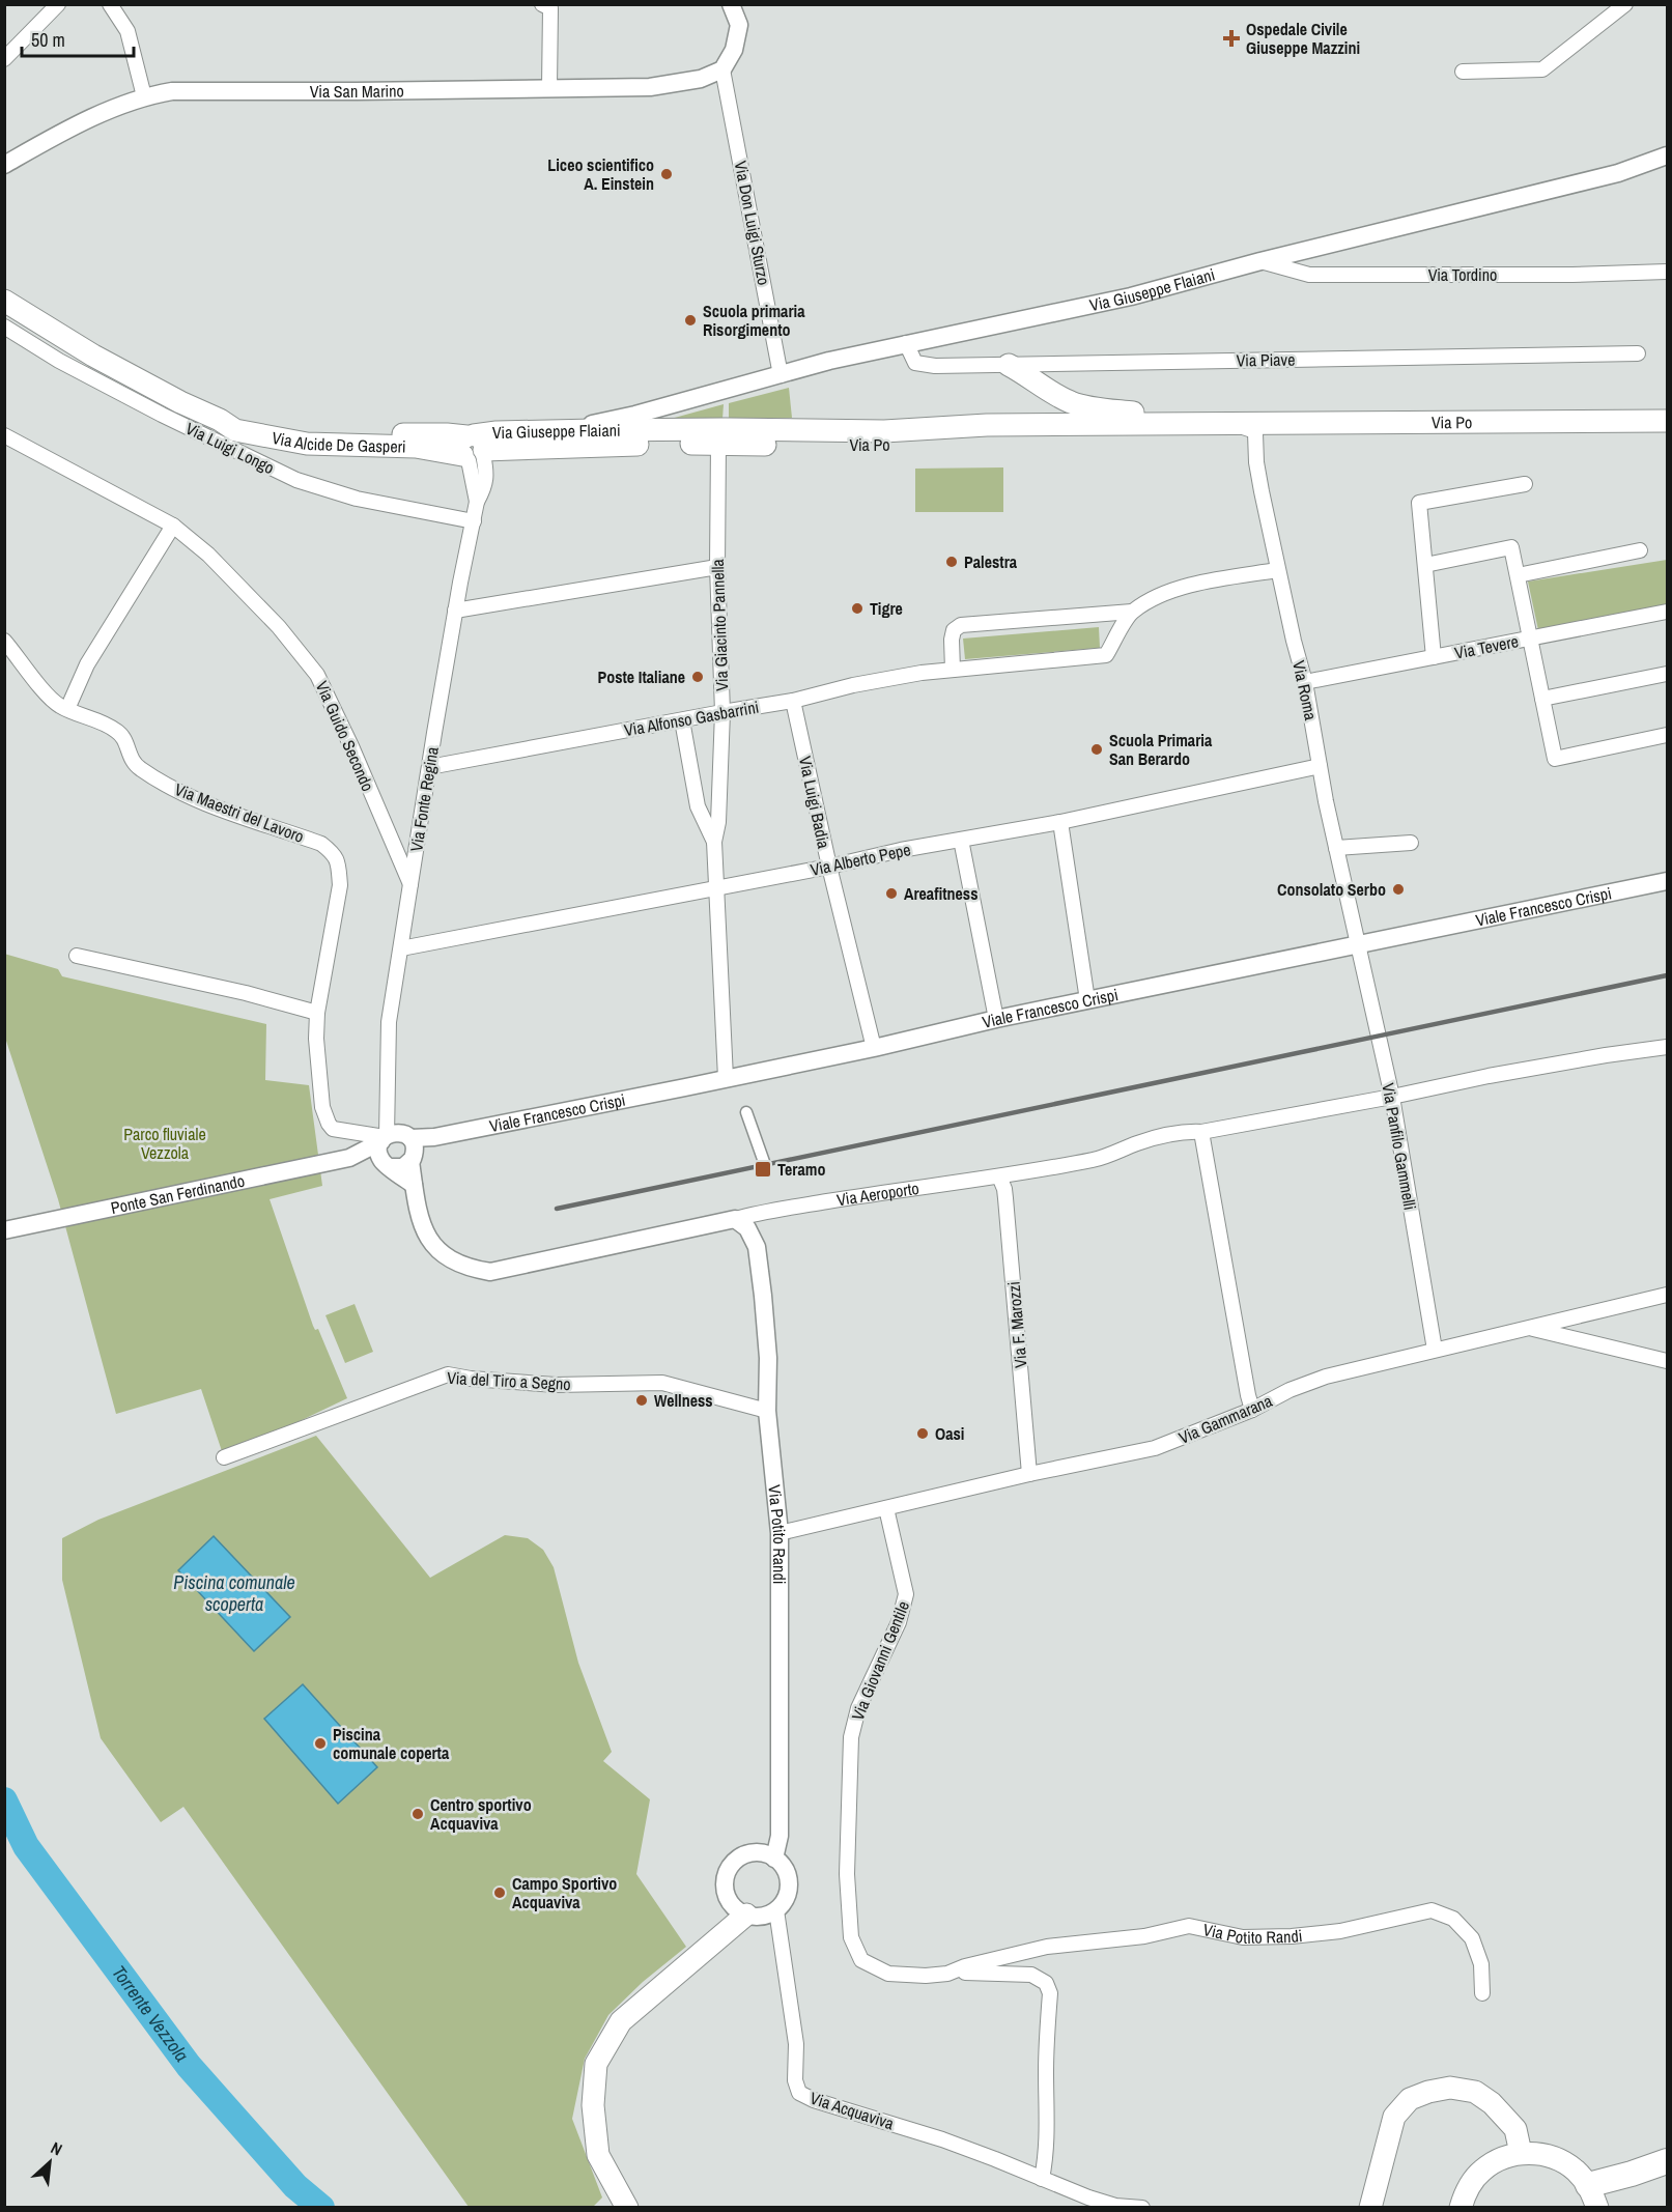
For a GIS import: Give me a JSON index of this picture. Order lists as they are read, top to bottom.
{
  "streets": {
    "main road": ["Via Giuseppe Flaiani", "Via Po", "Via Alcide De Gasperi"],
    "street": [
      "Via San Marino",
      "Via Don Luigi Sturzo",
      "Via Tordino",
      "Via Piave",
      "Via Luigi Longo",
      "Via Giacinto Pannella",
      "Via Tevere",
      "Via Roma",
      "Via Alfonso Gasbarrini",
      "Via Guido Secondo",
      "Via Fonte Regina",
      "Via Luigi Badia",
      "Via Maestri del Lavoro",
      "Via Alberto Pepe",
      "Viale Francesco Crispi",
      "Via Panfilo Gammelli",
      "Ponte San Ferdinando",
      "Via Aeroporto",
      "Via F. Marozzi",
      "Via del Tiro a Segno",
      "Via Gammarana",
      "Via Potito Randi",
      "Via Giovanni Gentile",
      "Via Acquaviva"
    ]
  },
  "crossings": [
    ["Via San Marino", "Via Don Luigi Sturzo"],
    ["Via Don Luigi Sturzo", "Via Giuseppe Flaiani"],
    ["Via Tordino", "Via Giuseppe Flaiani"],
    ["Via Giuseppe Flaiani", "Via Piave"],
    ["Via Giuseppe Flaiani", "Via Po"],
    ["Via Giuseppe Flaiani", "Via Alcide De Gasperi"],
    ["Via Giuseppe Flaiani", "Via Fonte Regina"],
    ["Via Po", "Via Giacinto Pannella"],
    ["Via Po", "Via Roma"],
    ["Via Alcide De Gasperi", "Via Fonte Regina"],
    ["Via Luigi Longo", "Via Fonte Regina"],
    ["Via Giacinto Pannella", "Via Alfonso Gasbarrini"],
    ["Via Giacinto Pannella", "Via Alberto Pepe"],
    ["Via Giacinto Pannella", "Viale Francesco Crispi"],
    ["Via Tevere", "Via Roma"],
    ["Via Roma", "Via Alfonso Gasbarrini"],
    ["Via Roma", "Via Alberto Pepe"],
    ["Via Roma", "Viale Francesco Crispi"],
    ["Via Roma", "Via Panfilo Gammelli"],
    ["Via Alfonso Gasbarrini", "Via Fonte Regina"],
    ["Via Alfonso Gasbarrini", "Via Luigi Badia"],
    ["Via Guido Secondo", "Via Fonte Regina"],
    ["Via Fonte Regina", "Via Maestri del Lavoro"],
    ["Via Fonte Regina", "Via Alberto Pepe"],
    ["Via Fonte Regina", "Viale Francesco Crispi"],
    ["Via Fonte Regina", "Ponte San Ferdinando"],
    ["Via Fonte Regina", "Via Aeroporto"],
    ["Via Luigi Badia", "Via Alberto Pepe"],
    ["Via Luigi Badia", "Viale Francesco Crispi"],
    ["Via Maestri del Lavoro", "Viale Francesco Crispi"],
    ["Via Maestri del Lavoro", "Ponte San Ferdinando"],
    ["Via Maestri del Lavoro", "Via Aeroporto"],
    ["Viale Francesco Crispi", "Via Panfilo Gammelli"],
    ["Viale Francesco Crispi", "Ponte San Ferdinando"],
    ["Viale Francesco Crispi", "Via Aeroporto"],
    ["Via Panfilo Gammelli", "Via Aeroporto"],
    ["Via Panfilo Gammelli", "Via Gammarana"],
    ["Ponte San Ferdinando", "Via Aeroporto"],
    ["Via Aeroporto", "Via F. Marozzi"],
    ["Via Aeroporto", "Via Potito Randi"],
    ["Via F. Marozzi", "Via Gammarana"],
    ["Via del Tiro a Segno", "Via Potito Randi"],
    ["Via Gammarana", "Via Potito Randi"],
    ["Via Gammarana", "Via Giovanni Gentile"],
    ["Via Potito Randi", "Via Giovanni Gentile"],
    ["Via Potito Randi", "Via Acquaviva"]
  ],
  "water": ["Piscina comunale scoperta", "Torrente Vezzola"],
  "parks": ["Parco fluviale Vezzola"],
  "places": {
    "health": ["Ospedale Civile Giuseppe Mazzini"],
    "other": [
      "Liceo scientifico A. Einstein",
      "Scuola primaria Risorgimento",
      "Palestra",
      "Tigre",
      "Poste Italiane",
      "Scuola Primaria San Berardo",
      "Consolato Serbo",
      "Areafitness",
      "Wellness",
      "Oasi",
      "Piscina comunale coperta",
      "Centro sportivo Acquaviva",
      "Campo Sportivo Acquaviva"
    ],
    "transit": ["Teramo"]
  },
  "scale_bar": "50 m",
  "north": "top right"
}
